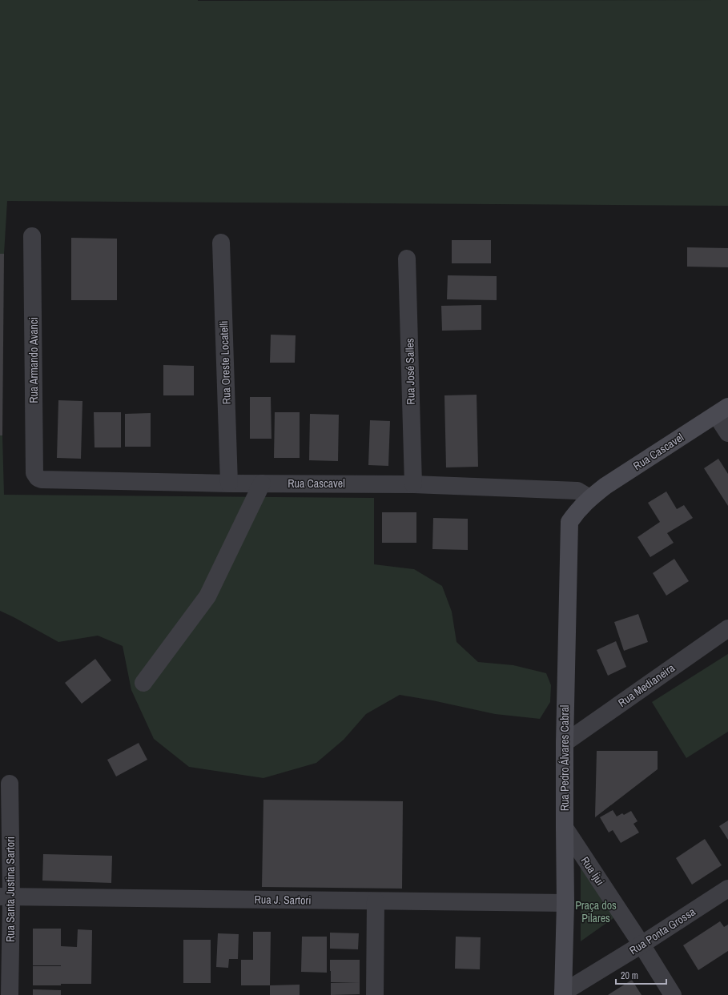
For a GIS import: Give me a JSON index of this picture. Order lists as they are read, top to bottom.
{
  "streets": {
    "street": [
      "Rua Armando Avanci",
      "Rua Oreste Locatelli",
      "Rua José Salles",
      "Rua Cascavel",
      "Rua Medianeira",
      "Rua Pedro Álvares Cabral",
      "Rua Íjui",
      "Rua Santa Justina Sartori",
      "Rua J. Sartori",
      "Rua Ponta Grossa"
    ]
  },
  "crossings": [
    ["Rua Armando Avanci", "Rua Cascavel"],
    ["Rua Oreste Locatelli", "Rua Cascavel"],
    ["Rua José Salles", "Rua Cascavel"],
    ["Rua Cascavel", "Rua Pedro Álvares Cabral"],
    ["Rua Medianeira", "Rua Pedro Álvares Cabral"],
    ["Rua Pedro Álvares Cabral", "Rua Íjui"],
    ["Rua Pedro Álvares Cabral", "Rua J. Sartori"],
    ["Rua Pedro Álvares Cabral", "Rua Ponta Grossa"],
    ["Rua Íjui", "Rua Ponta Grossa"],
    ["Rua Santa Justina Sartori", "Rua J. Sartori"]
  ],
  "parks": ["Praça dos Pilares"],
  "scale_bar": "20 m"
}
